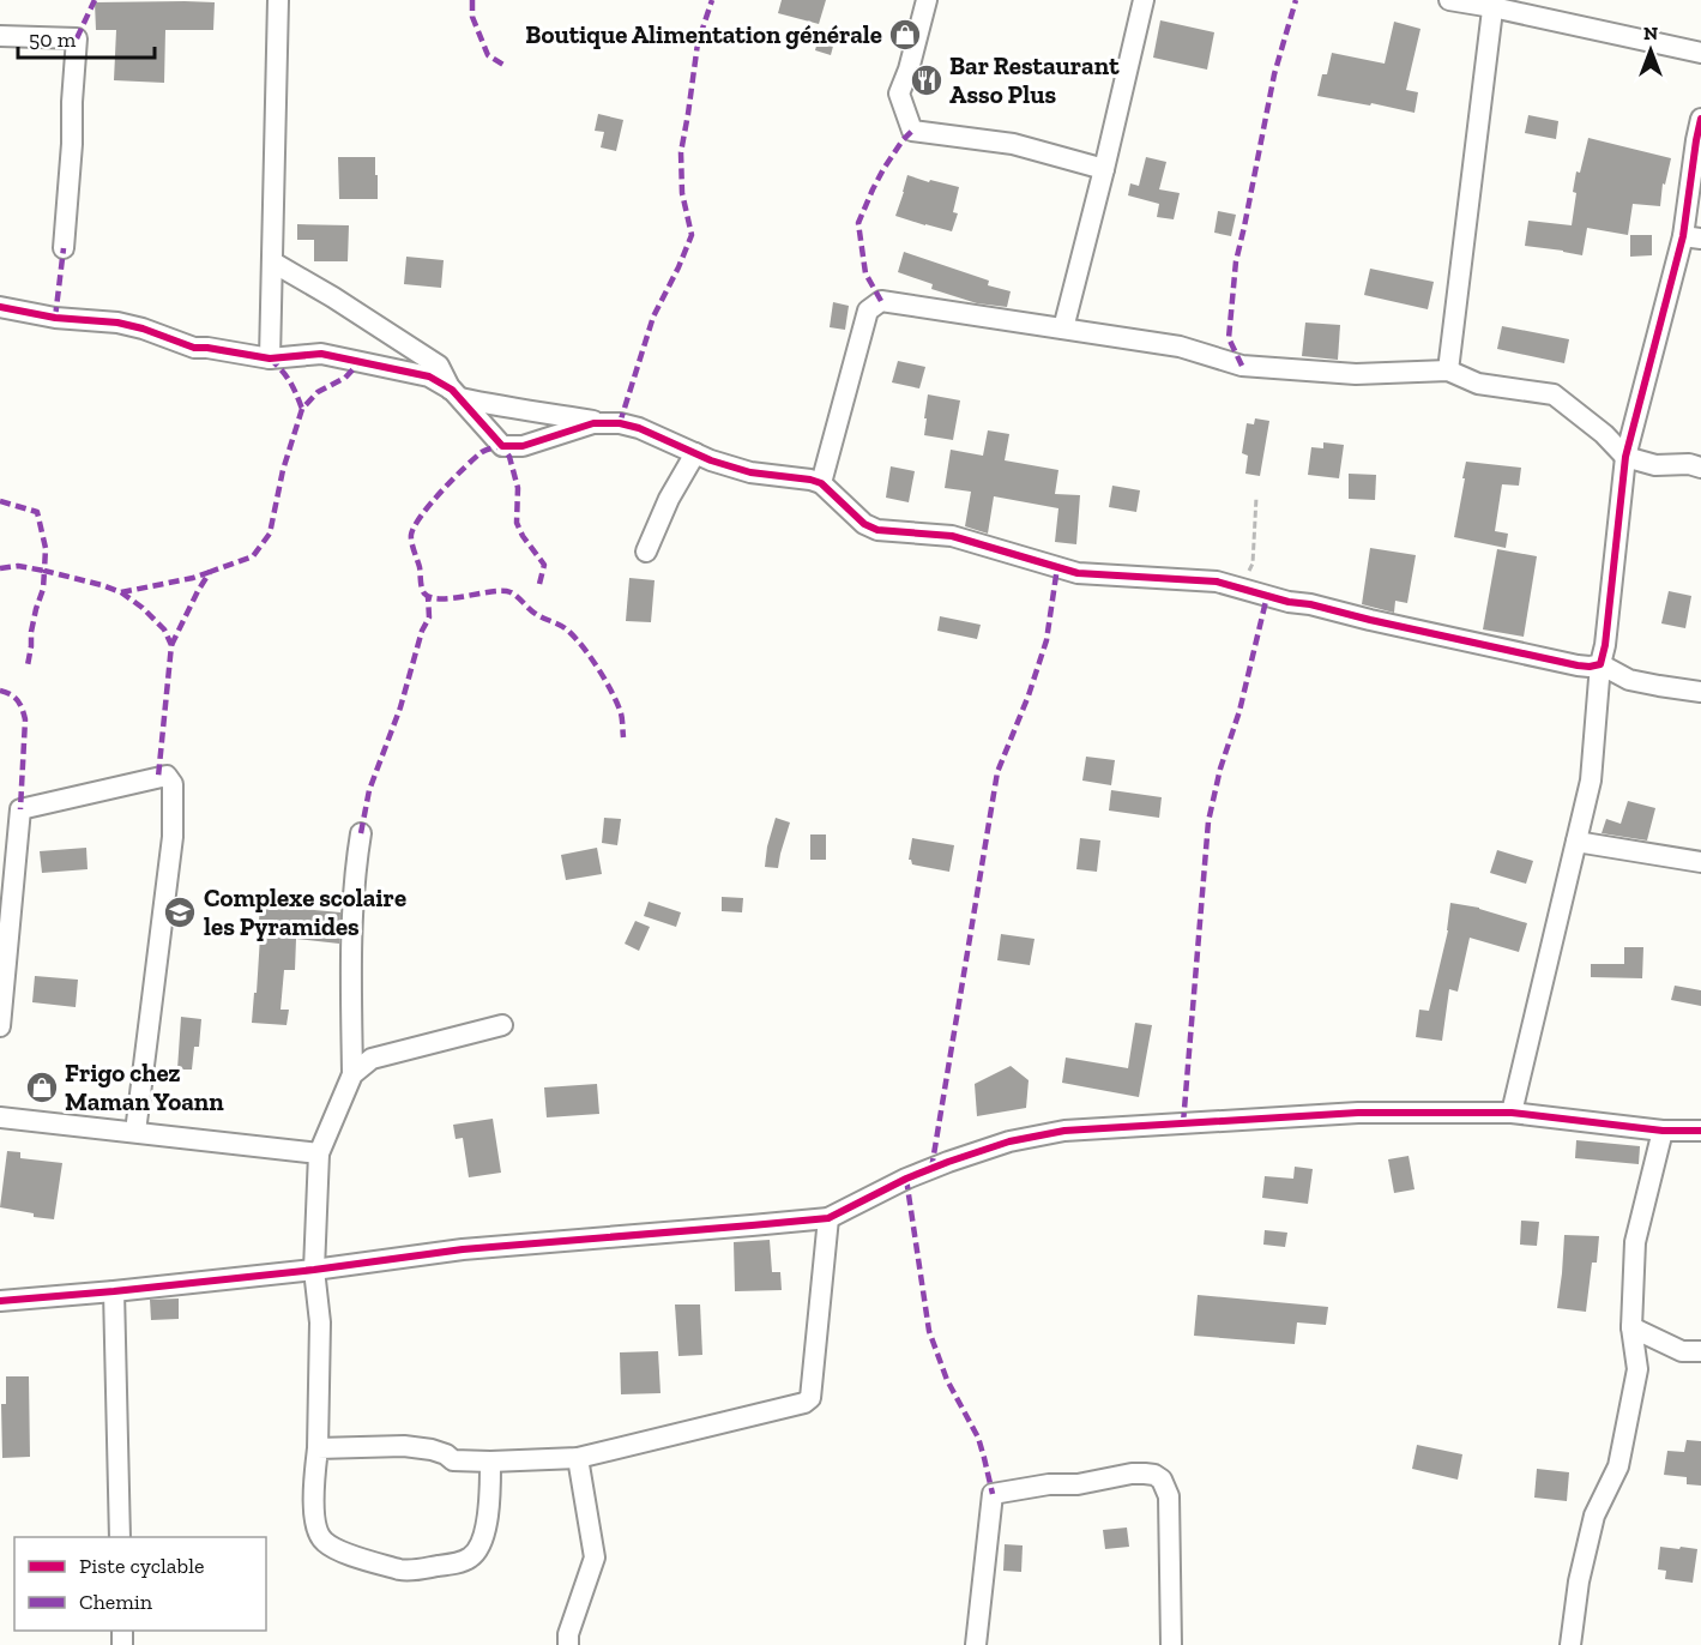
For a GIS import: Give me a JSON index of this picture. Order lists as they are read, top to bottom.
{
  "places": {
    "shop": ["Boutique Alimentation générale", "Frigo chez Maman Yoann"],
    "restaurant": ["Bar Restaurant Asso Plus"],
    "school or university": ["Complexe scolaire les Pyramides"]
  },
  "legend": ["Piste cyclable", "Chemin"],
  "scale_bar": "50 m",
  "north": "top"
}
